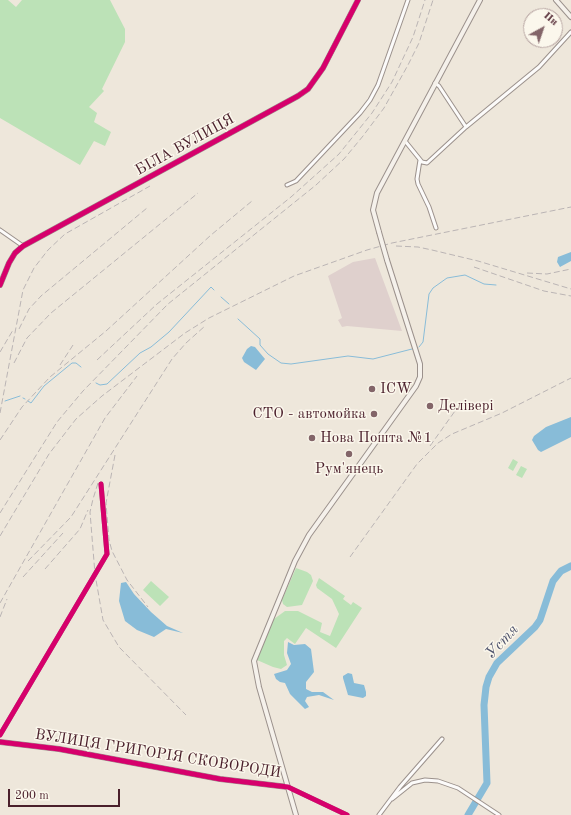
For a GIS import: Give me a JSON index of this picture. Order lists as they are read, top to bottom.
{
  "streets": {
    "main road": ["БІЛА ВУЛИЦЯ", "ВУЛИЦЯ ГРИГОРІЯ СКОВОРОДИ"]
  },
  "water": ["Устя"],
  "places": [
    "ICW",
    "Делівері",
    "СТО - автомойка",
    "Нова Пошта №1",
    "Рум'янець"
  ],
  "scale_bar": "200 m",
  "north": "top right"
}
